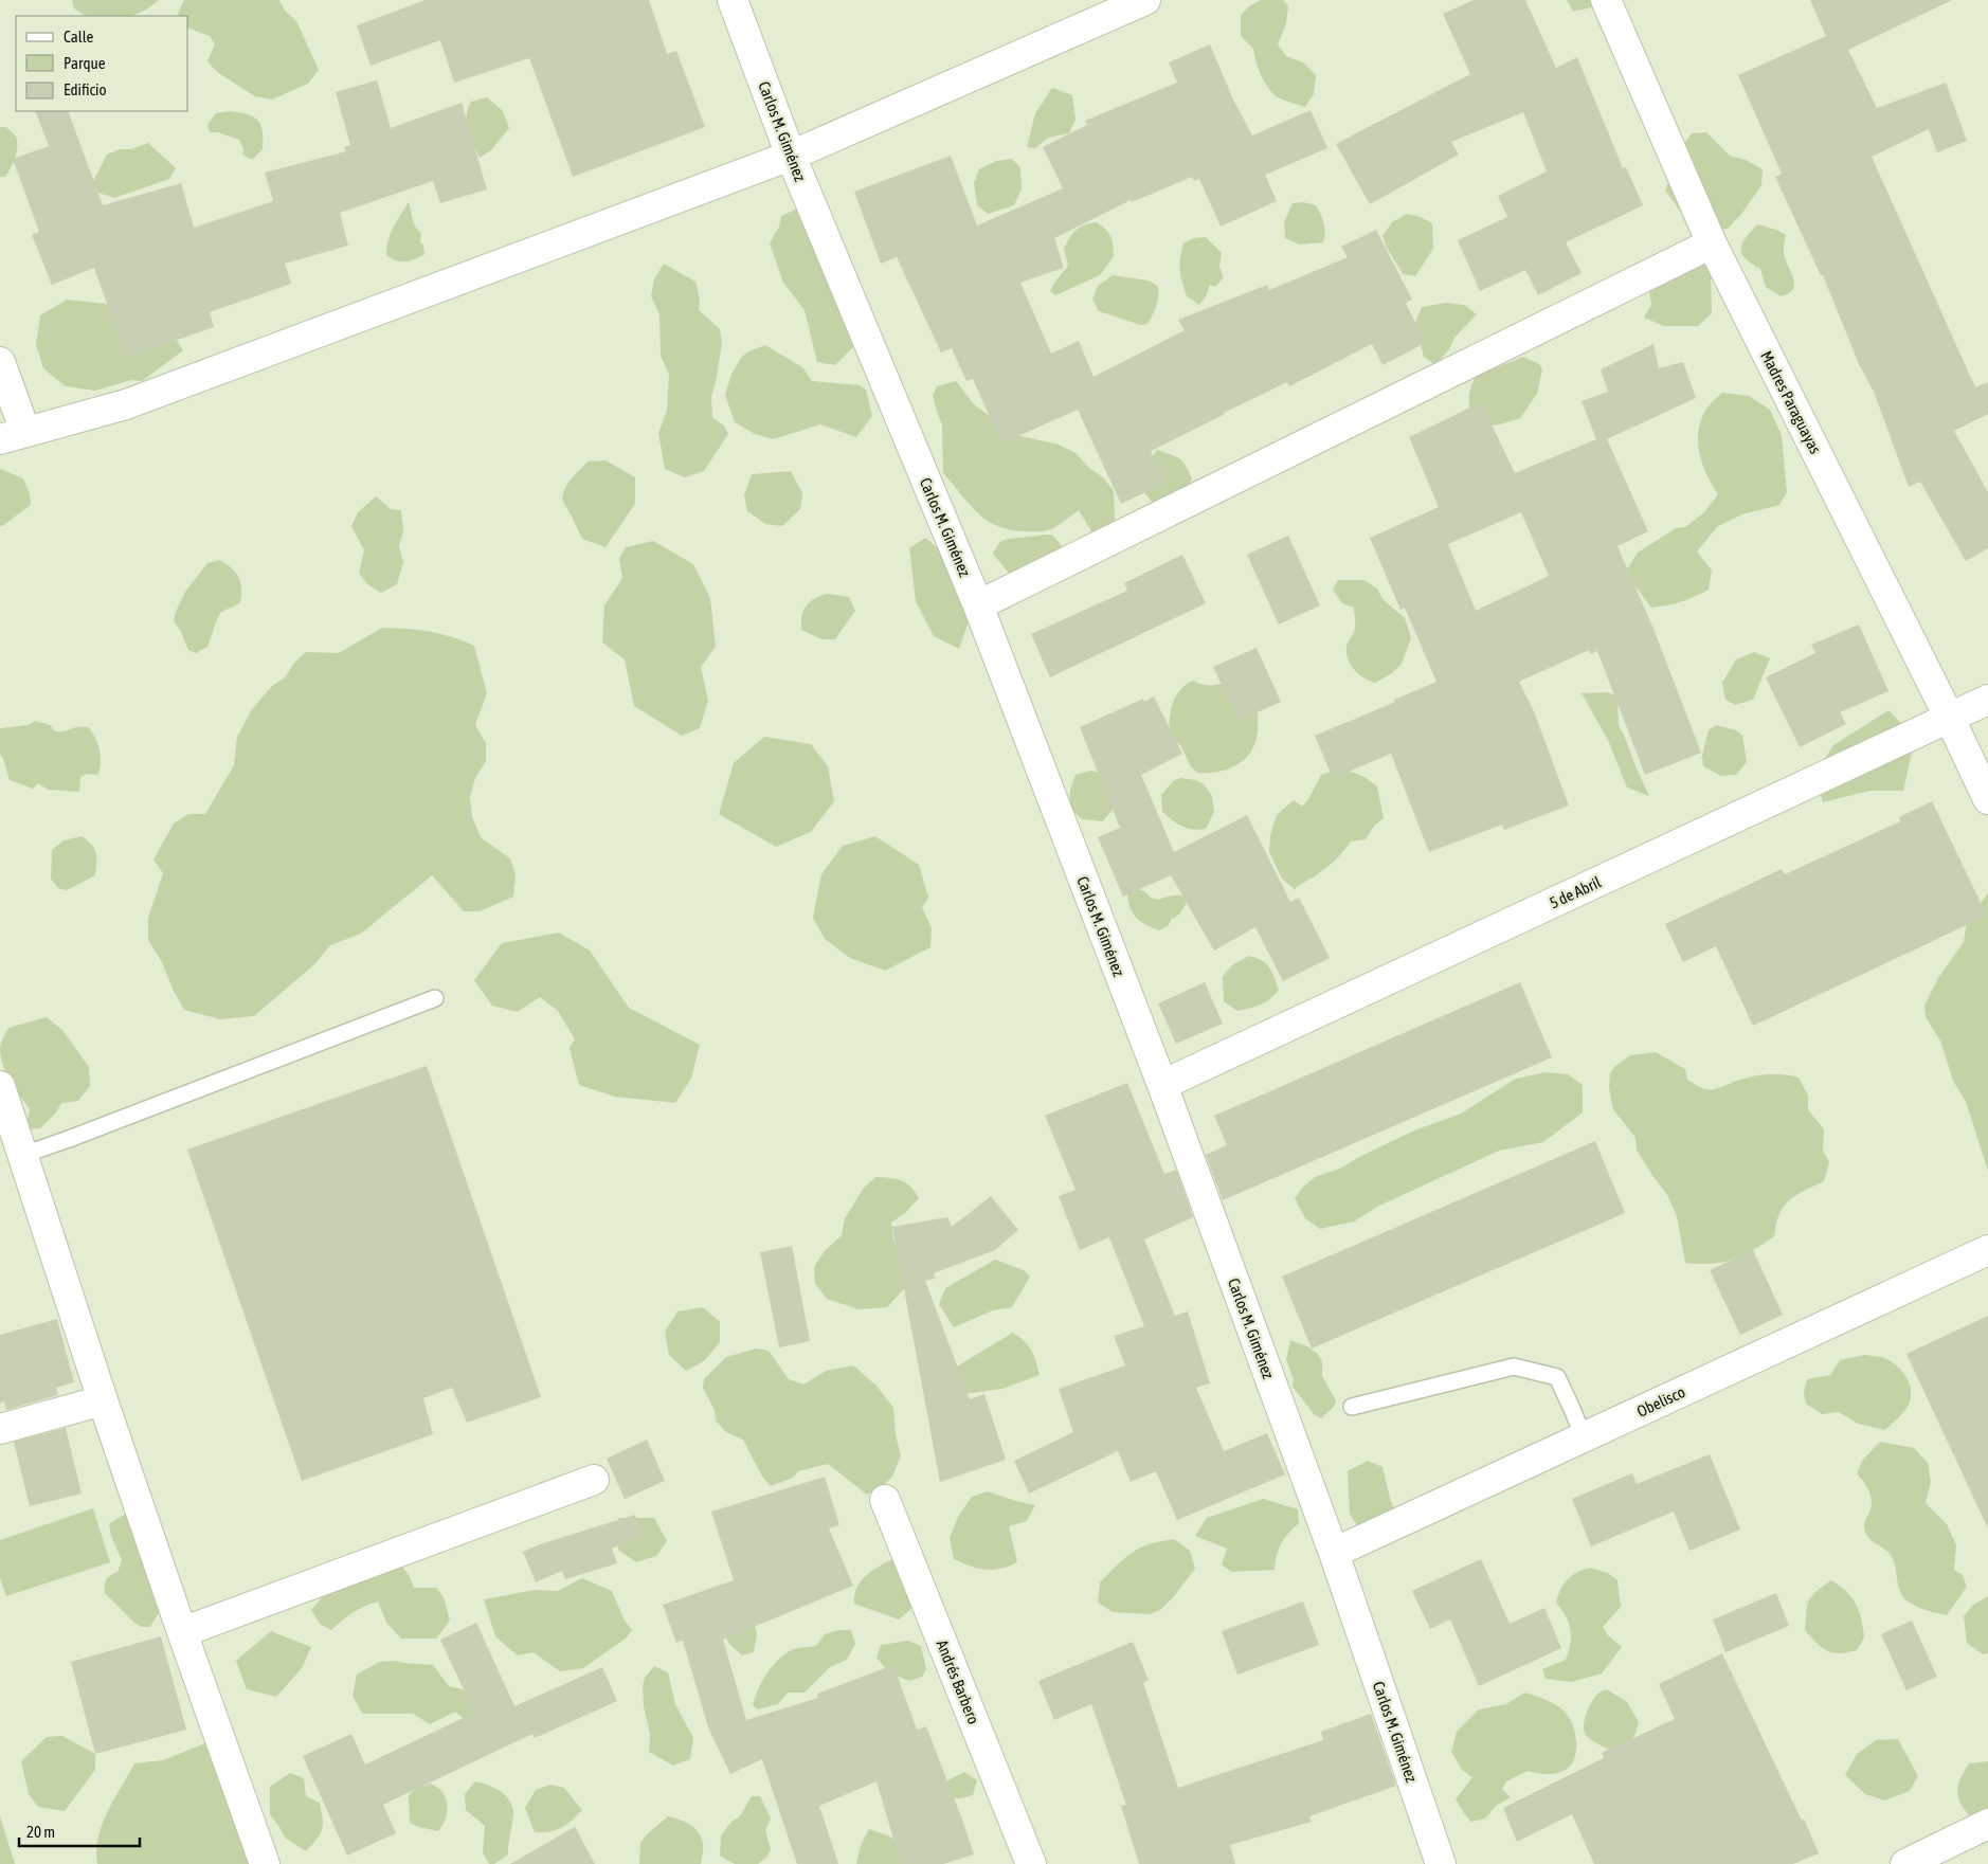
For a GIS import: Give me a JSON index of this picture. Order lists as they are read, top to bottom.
{
  "streets": {
    "street": [
      "Carlos M. Giménez",
      "Madres Paraguayas",
      "5 de Abril",
      "Obelisco",
      "Andrés Barbero"
    ]
  },
  "crossings": [
    ["Carlos M. Giménez", "5 de Abril"],
    ["Carlos M. Giménez", "Obelisco"],
    ["Madres Paraguayas", "5 de Abril"]
  ],
  "legend": ["Calle", "Parque", "Edificio"],
  "scale_bar": "20 m"
}
